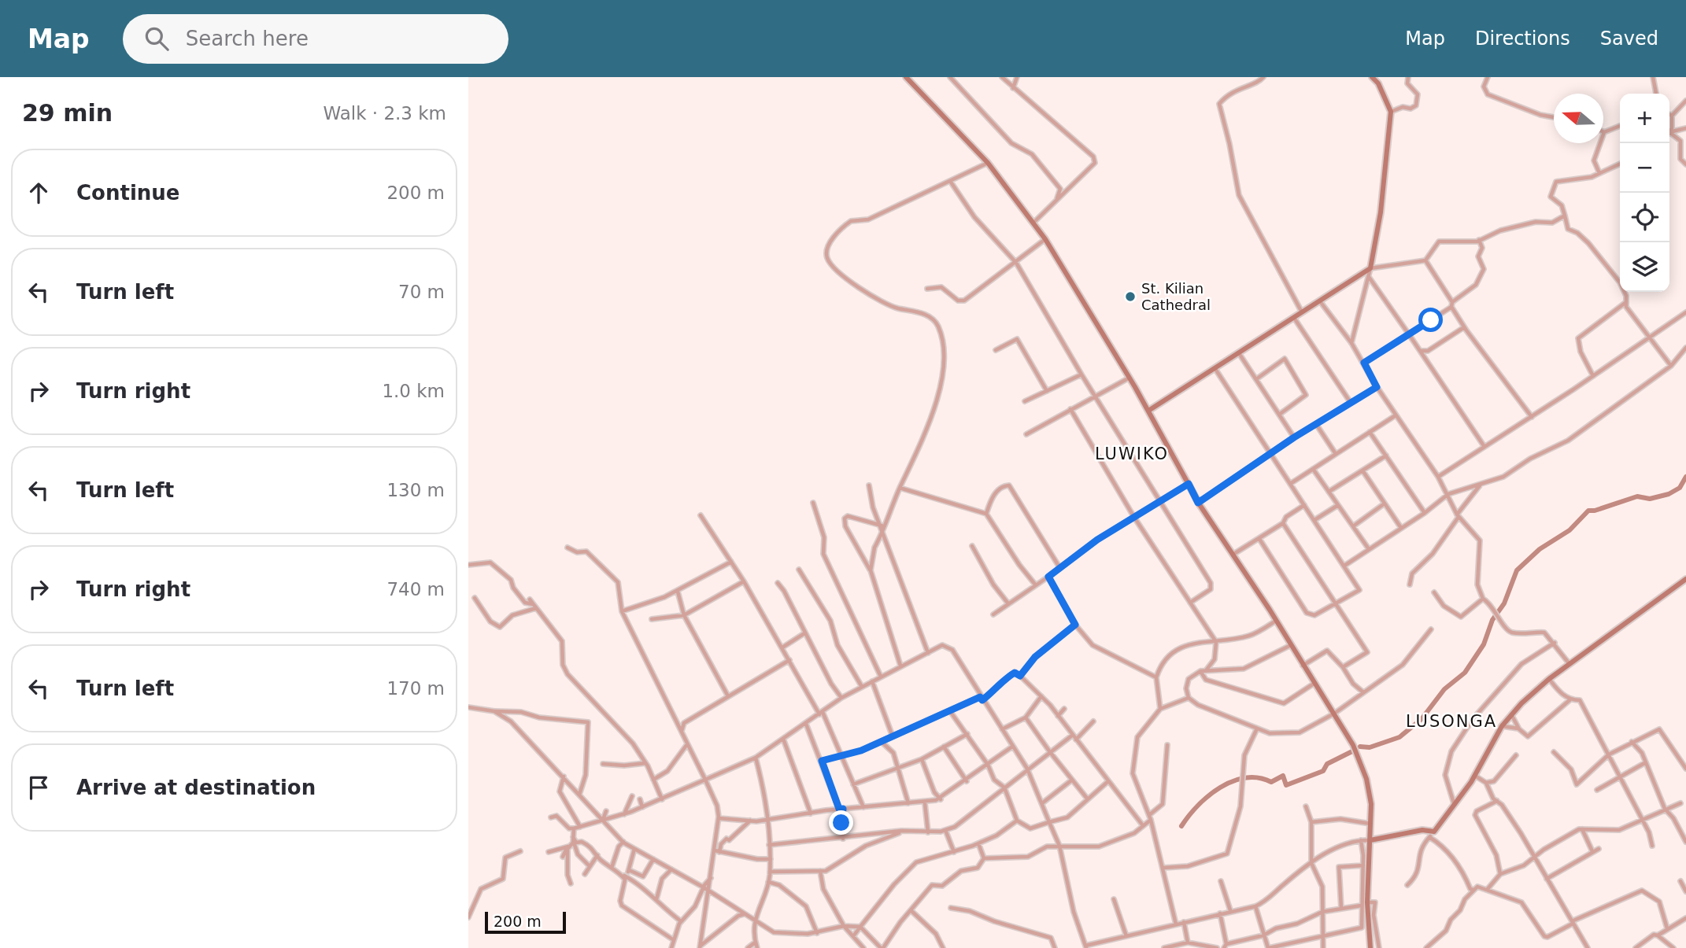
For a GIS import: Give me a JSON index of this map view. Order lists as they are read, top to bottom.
{
  "districts": ["LUWIKO", "LUSONGA"],
  "places": ["St. Kilian Cathedral"],
  "scale_bar": "200 m",
  "north": "left",
  "page": {
    "header": "Map",
    "search": "Search here",
    "nav": ["Map", "Directions", "Saved"],
    "heading": ["29 min", "Walk · 2.3 km"],
    "map_buttons": ["+", "−"],
    "list": [
      ["Continue", "200 m"],
      ["Turn left", "70 m"],
      ["Turn right", "1.0 km"],
      ["Turn left", "130 m"],
      ["Turn right", "740 m"],
      ["Turn left", "170 m"],
      "Arrive at destination"
    ],
    "scale": "200 m"
  }
}
